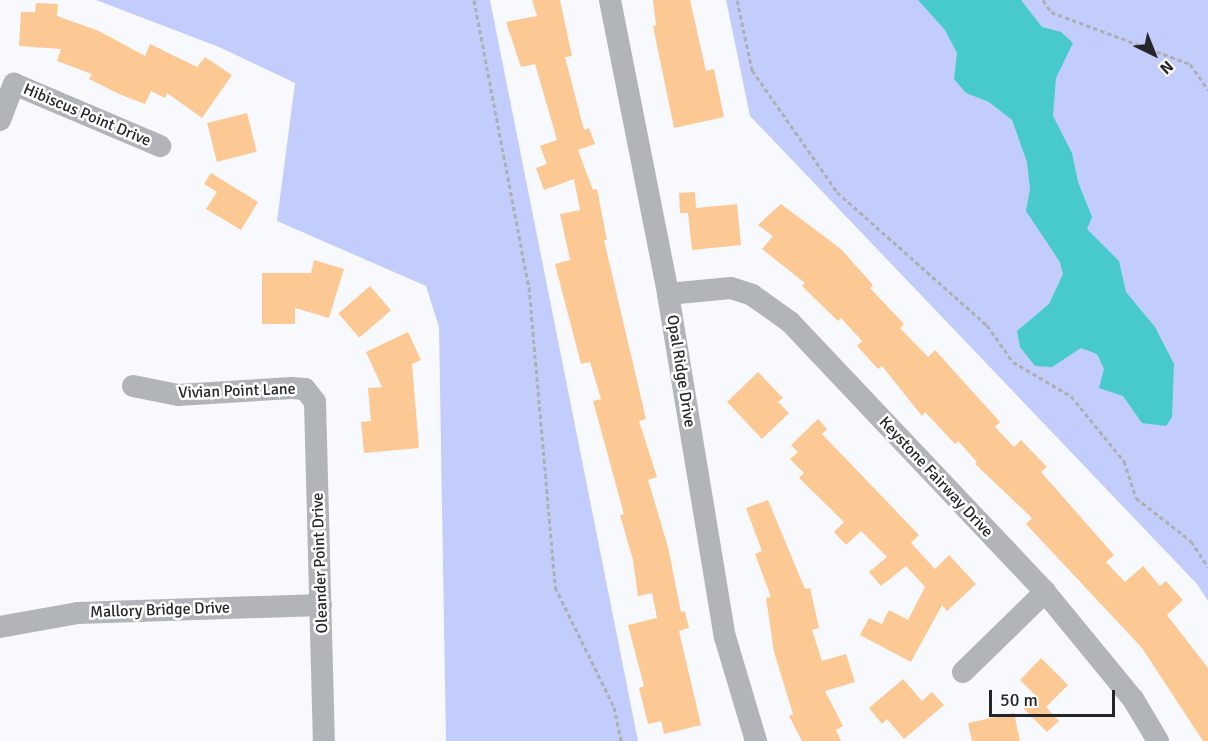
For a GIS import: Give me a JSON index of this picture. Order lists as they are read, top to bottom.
{
  "streets": {
    "street": [
      "Hibiscus Point Drive",
      "Opal Ridge Drive",
      "Vivian Point Lane",
      "Keystone Fairway Drive",
      "Oleander Point Drive",
      "Mallory Bridge Drive"
    ]
  },
  "crossings": [
    ["Opal Ridge Drive", "Keystone Fairway Drive"],
    ["Vivian Point Lane", "Oleander Point Drive"],
    ["Oleander Point Drive", "Mallory Bridge Drive"]
  ],
  "scale_bar": "50 m",
  "north": "bottom right"
}
